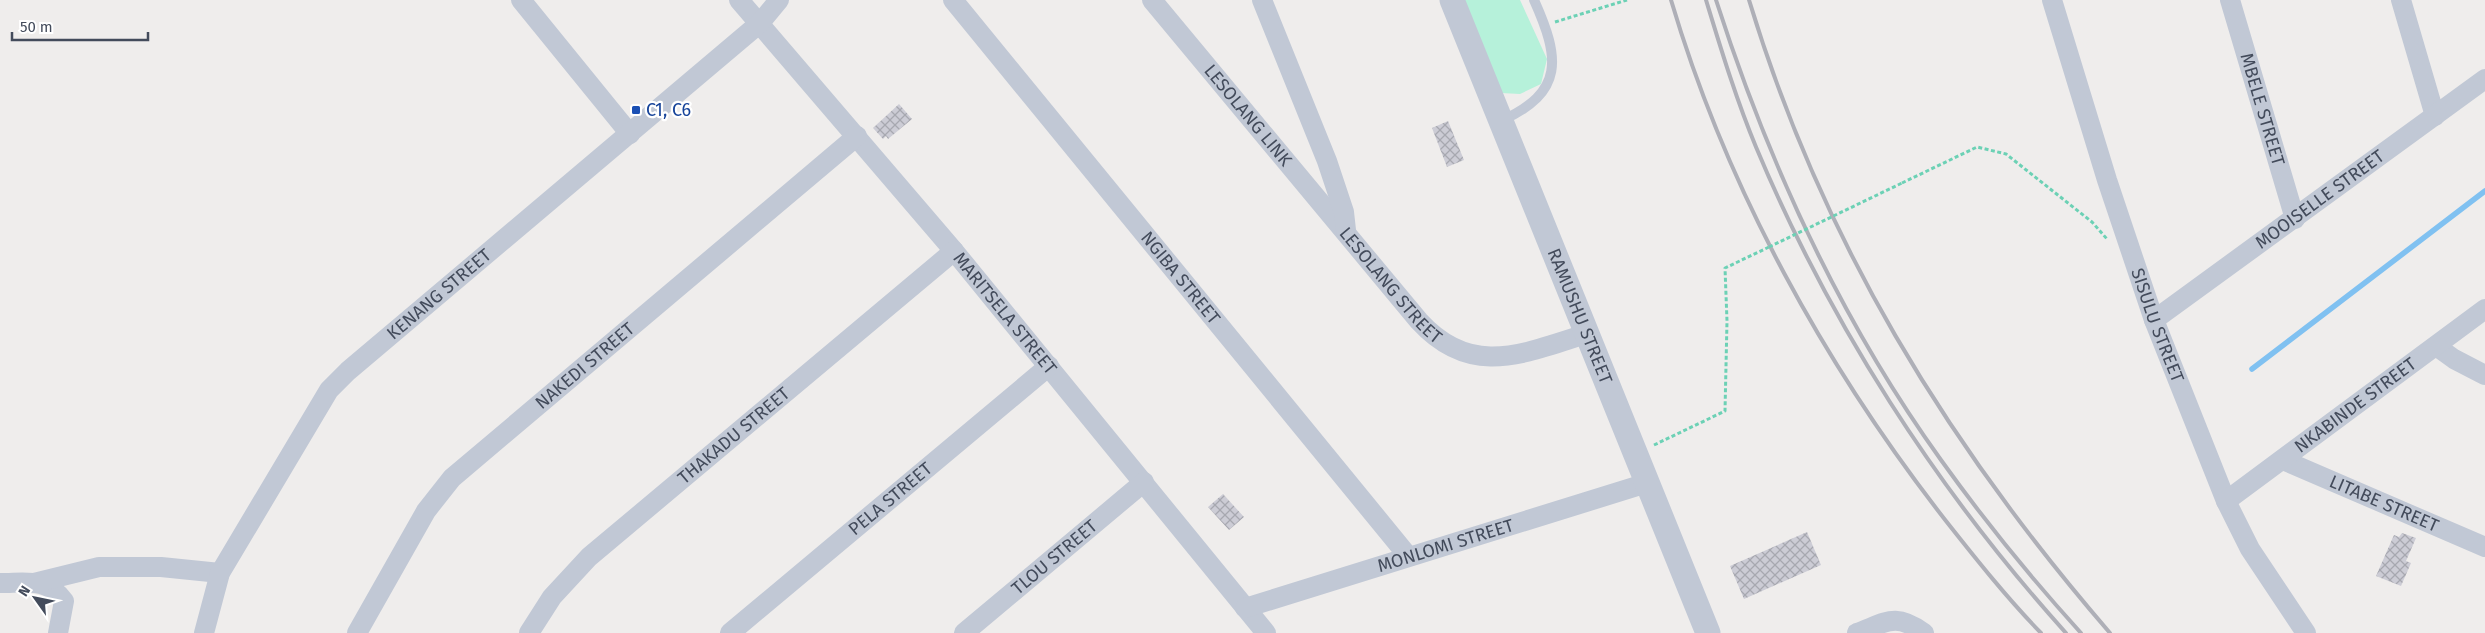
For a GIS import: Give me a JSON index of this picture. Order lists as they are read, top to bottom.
{
  "streets": {
    "street": [
      "MBELE STREET",
      "LESOLANG LINK",
      "MOOISELLE STREET",
      "NGIBA STREET",
      "LESOLANG STREET",
      "KENANG STREET",
      "MARITSELA STREET",
      "RAMUSHU STREET",
      "SISULU STREET",
      "NAKEDI STREET",
      "NKABINDE STREET",
      "THAKADU STREET",
      "PELA STREET",
      "LITABE STREET",
      "MONLOMI STREET",
      "TLOU STREET"
    ]
  },
  "crossings": [
    ["MBELE STREET", "MOOISELLE STREET"],
    ["LESOLANG LINK", "LESOLANG STREET"],
    ["MOOISELLE STREET", "SISULU STREET"],
    ["NGIBA STREET", "MONLOMI STREET"],
    ["LESOLANG STREET", "RAMUSHU STREET"],
    ["KENANG STREET", "MARITSELA STREET"],
    ["MARITSELA STREET", "NAKEDI STREET"],
    ["MARITSELA STREET", "THAKADU STREET"],
    ["MARITSELA STREET", "PELA STREET"],
    ["MARITSELA STREET", "MONLOMI STREET"],
    ["MARITSELA STREET", "TLOU STREET"],
    ["RAMUSHU STREET", "MONLOMI STREET"],
    ["SISULU STREET", "NKABINDE STREET"],
    ["NKABINDE STREET", "LITABE STREET"]
  ],
  "places": {
    "transit": ["C1, C6"]
  },
  "scale_bar": "50 m",
  "north": "top left"
}
